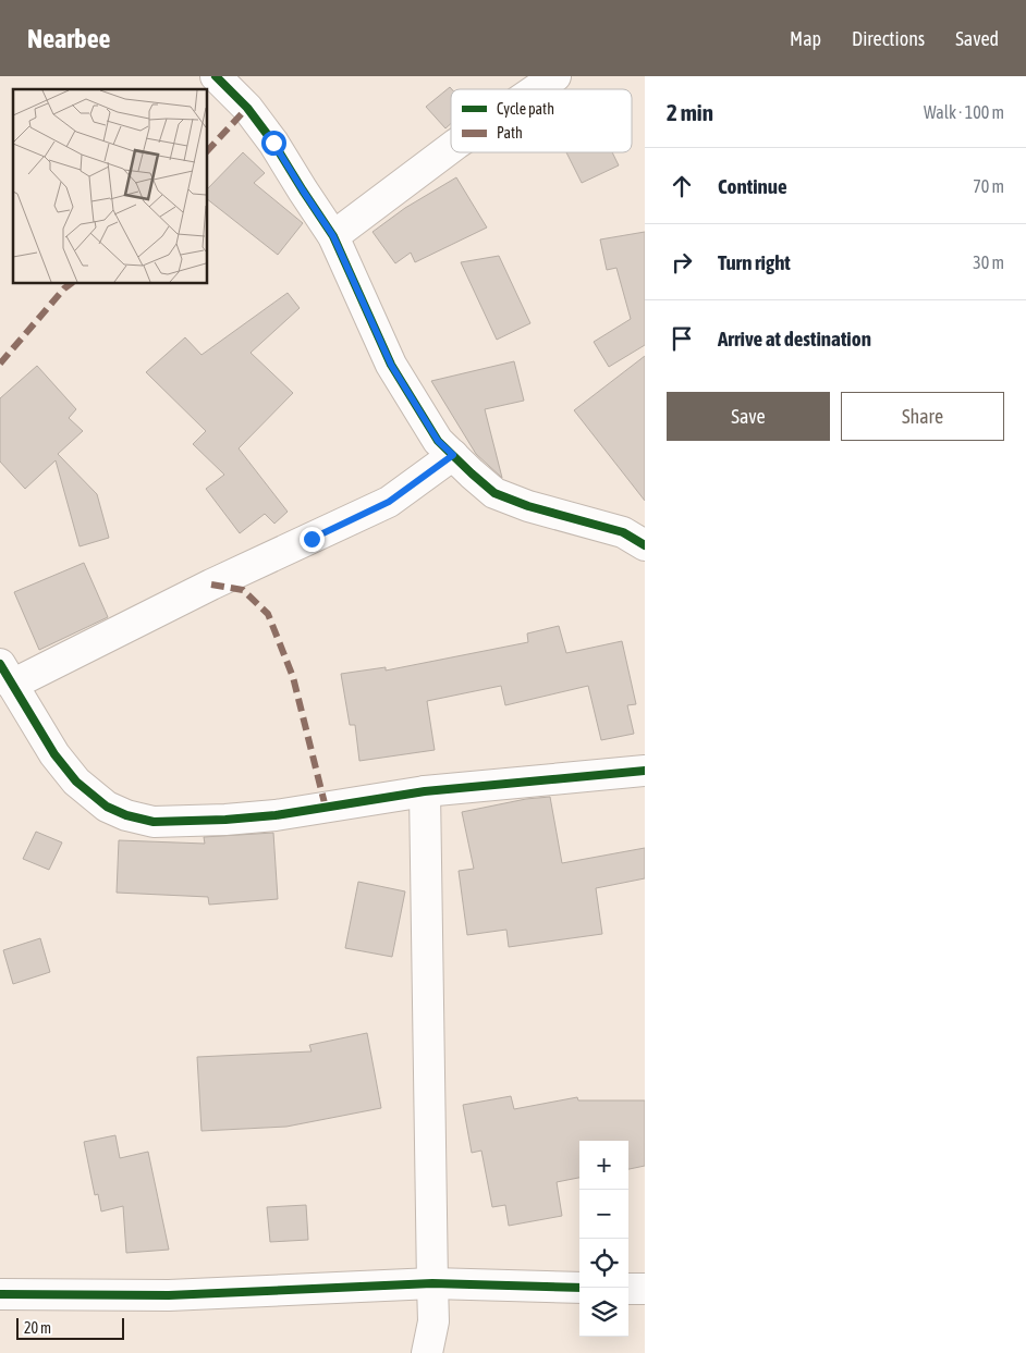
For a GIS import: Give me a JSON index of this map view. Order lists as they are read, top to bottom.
{
  "legend": ["Cycle path", "Path"],
  "scale_bar": "20 m",
  "page": {
    "header": "Nearbee",
    "nav": ["Map", "Directions", "Saved"],
    "heading": ["2 min", "Walk · 100 m"],
    "list": [
      ["Continue", "70 m"],
      ["Turn right", "30 m"],
      "Arrive at destination"
    ],
    "buttons": ["Save", "Share"],
    "map_buttons": ["+", "−"],
    "scale": "20 m"
  }
}
